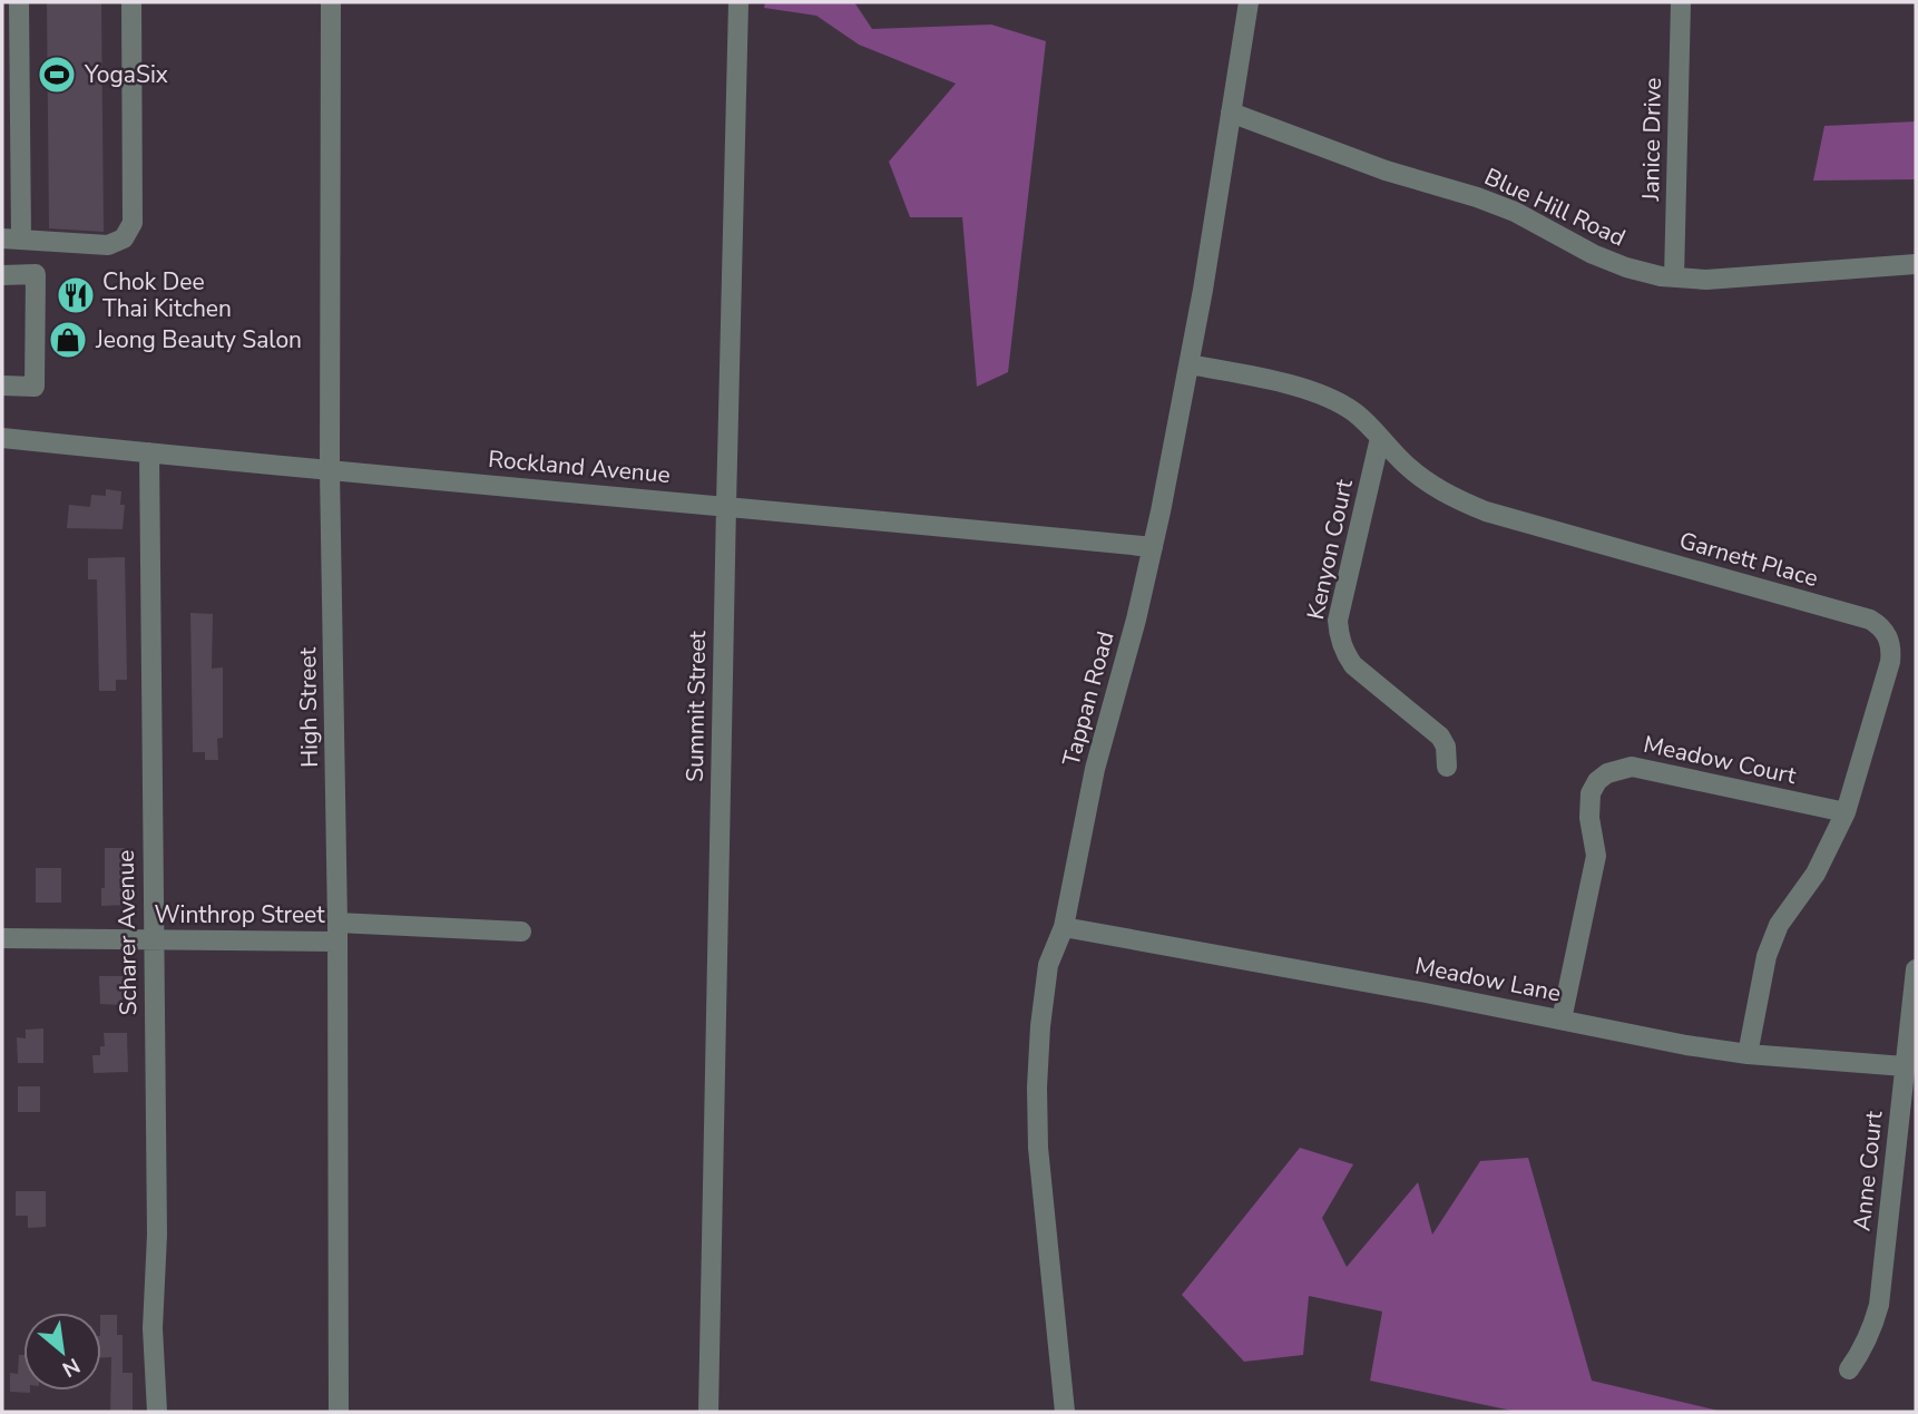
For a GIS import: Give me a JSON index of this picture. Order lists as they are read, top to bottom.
{
  "streets": {
    "street": [
      "Janice Drive",
      "Blue Hill Road",
      "Rockland Avenue",
      "Kenyon Court",
      "Garnett Place",
      "Tappan Road",
      "Summit Street",
      "High Street",
      "Meadow Court",
      "Winthrop Street",
      "Scharer Avenue",
      "Meadow Lane",
      "Anne Court"
    ]
  },
  "crossings": [
    ["Janice Drive", "Blue Hill Road"],
    ["Blue Hill Road", "Tappan Road"],
    ["Rockland Avenue", "Tappan Road"],
    ["Rockland Avenue", "Summit Street"],
    ["Rockland Avenue", "High Street"],
    ["Rockland Avenue", "Scharer Avenue"],
    ["Kenyon Court", "Garnett Place"],
    ["Garnett Place", "Tappan Road"],
    ["Garnett Place", "Meadow Court"],
    ["Garnett Place", "Meadow Lane"],
    ["Tappan Road", "Meadow Lane"],
    ["High Street", "Winthrop Street"],
    ["Meadow Court", "Meadow Lane"],
    ["Winthrop Street", "Scharer Avenue"],
    ["Meadow Lane", "Anne Court"]
  ],
  "places": {
    "sports": ["YogaSix"],
    "restaurant": ["Chok Dee Thai Kitchen"],
    "shop": ["Jeong Beauty Salon"]
  },
  "north": "bottom right"
}
